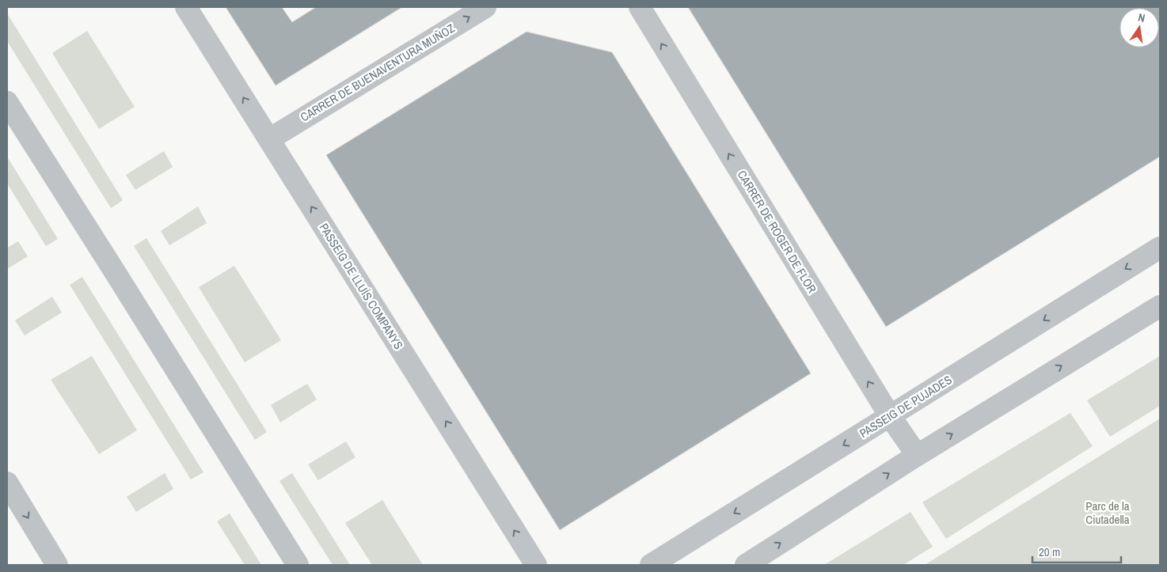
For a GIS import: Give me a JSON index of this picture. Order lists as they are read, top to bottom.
{
  "streets": {
    "street": [
      "CARRER DE BUENAVENTURA MUÑOZ",
      "CARRER DE ROGER DE FLOR",
      "PASSEIG DE LLUÍS COMPANYS",
      "PASSEIG DE PUJADES"
    ]
  },
  "crossings": [
    ["CARRER DE BUENAVENTURA MUÑOZ", "PASSEIG DE LLUÍS COMPANYS"],
    ["CARRER DE ROGER DE FLOR", "PASSEIG DE PUJADES"]
  ],
  "one_way": ["CARRER DE BUENAVENTURA MUÑOZ", "CARRER DE ROGER DE FLOR", "PASSEIG DE LLUÍS COMPANYS"],
  "parks": ["Parc de la Ciutadella"],
  "scale_bar": "20 m",
  "north": "top"
}
